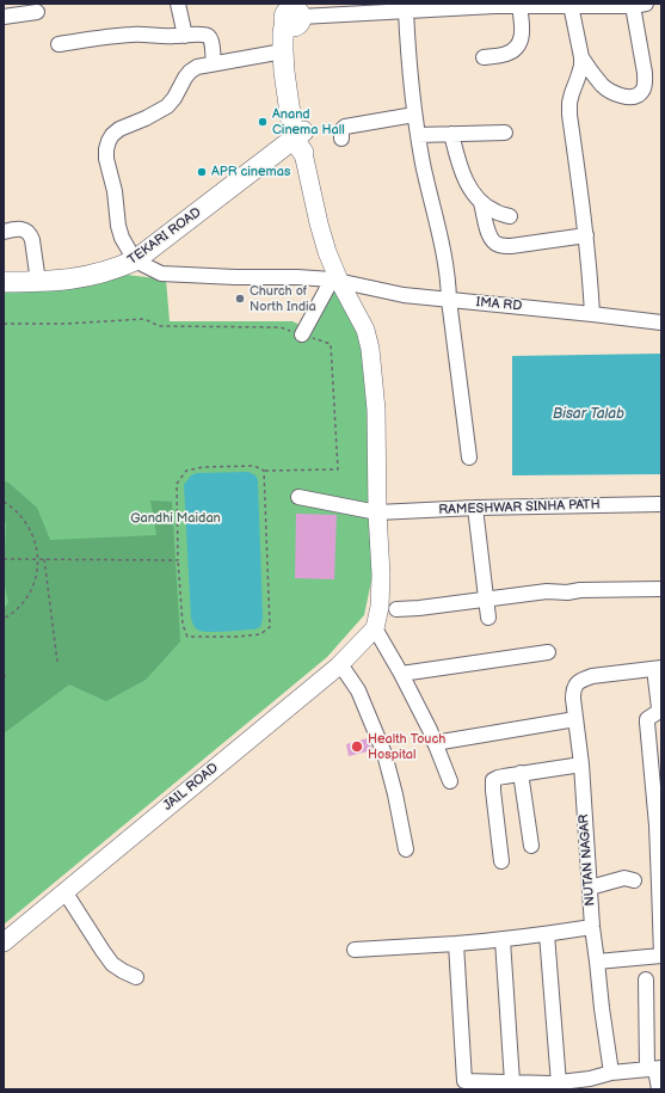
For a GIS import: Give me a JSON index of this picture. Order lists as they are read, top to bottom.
{
  "streets": {
    "highway": ["TEKARI ROAD"],
    "main road": ["JAIL ROAD"],
    "street": ["IMA RD", "RAMESHWAR SINHA PATH", "NUTAN NAGAR"]
  },
  "crossings": [
    ["TEKARI ROAD", "IMA RD"]
  ],
  "water": ["Bisar Talab"],
  "parks": ["Gandhi Maidan"],
  "places": [
    "Anand Cinema Hall",
    "APR cinemas",
    "Church of North India",
    "Health Touch Hospital"
  ]
}
